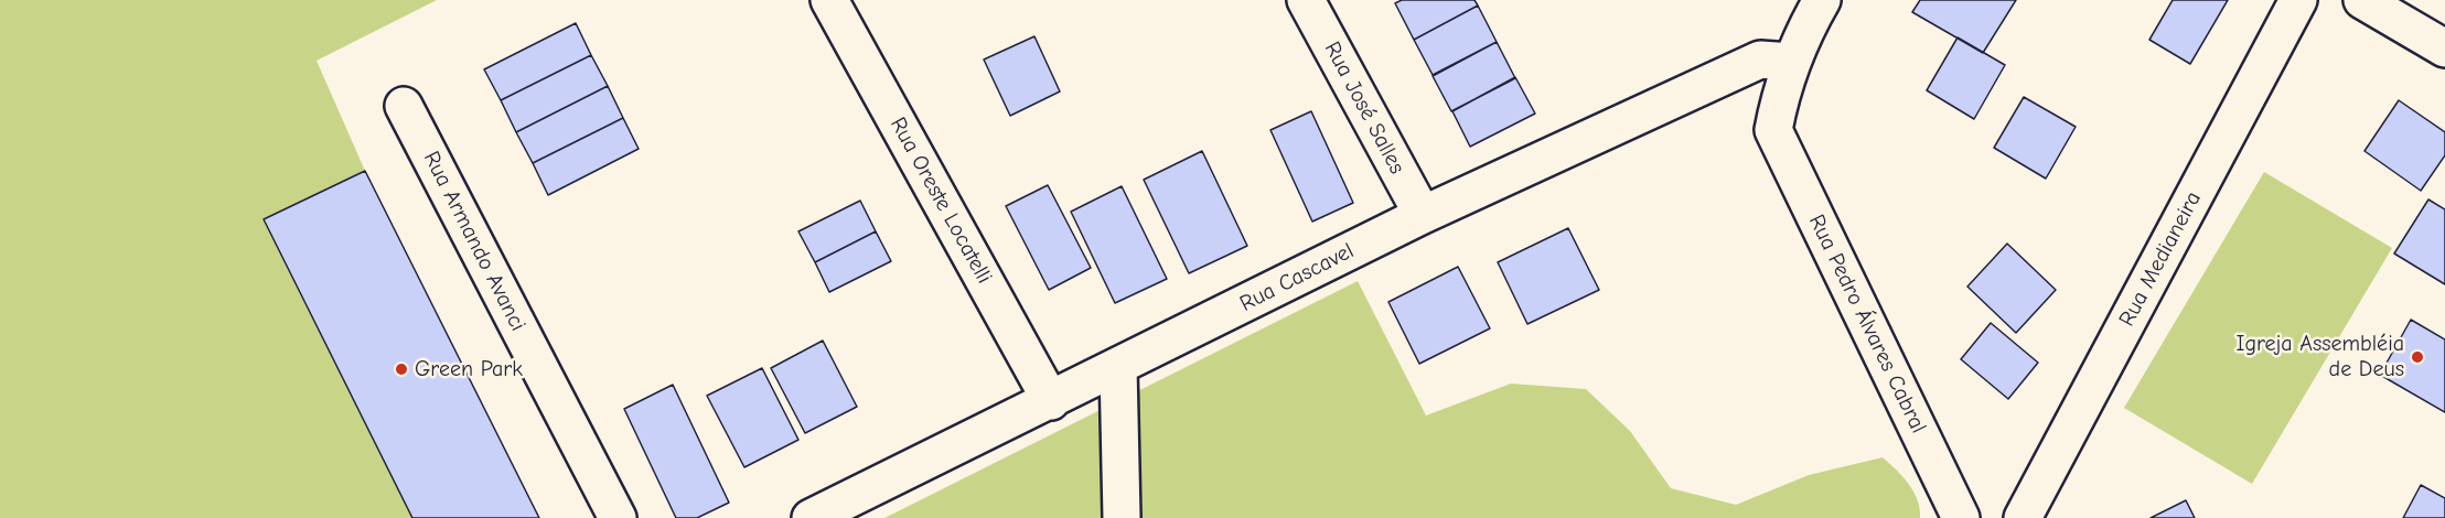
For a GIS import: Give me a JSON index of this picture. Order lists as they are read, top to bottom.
{
  "streets": {
    "street": [
      "Rua José Salles",
      "Rua Oreste Locatelli",
      "Rua Armando Avanci",
      "Rua Medianeira",
      "Rua Cascavel",
      "Rua Pedro Álvares Cabral"
    ]
  },
  "crossings": [
    ["Rua José Salles", "Rua Cascavel"],
    ["Rua Oreste Locatelli", "Rua Cascavel"],
    ["Rua Cascavel", "Rua Pedro Álvares Cabral"]
  ],
  "places": ["Igreja Assembléia de Deus", "Green Park"]
}
